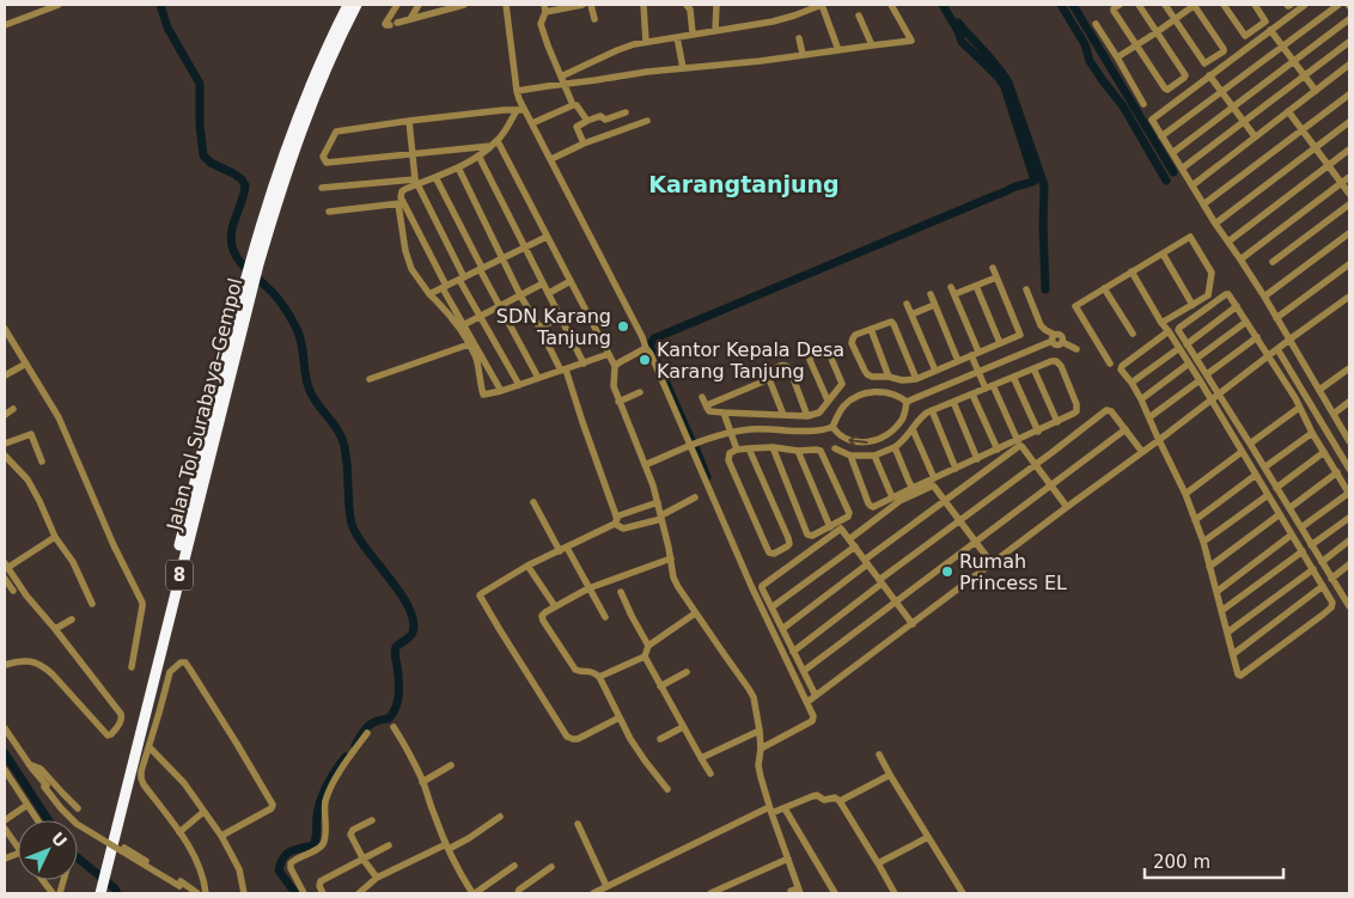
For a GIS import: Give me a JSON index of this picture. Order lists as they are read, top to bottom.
{
  "streets": {
    "highway": ["Jalan Tol Surabaya–Gempol", "8"]
  },
  "districts": ["Karangtanjung"],
  "places": ["SDN Karang Tanjung", "Kantor Kepala Desa Karang Tanjung", "Rumah Princess EL"],
  "scale_bar": "200 m",
  "north": "top right"
}
